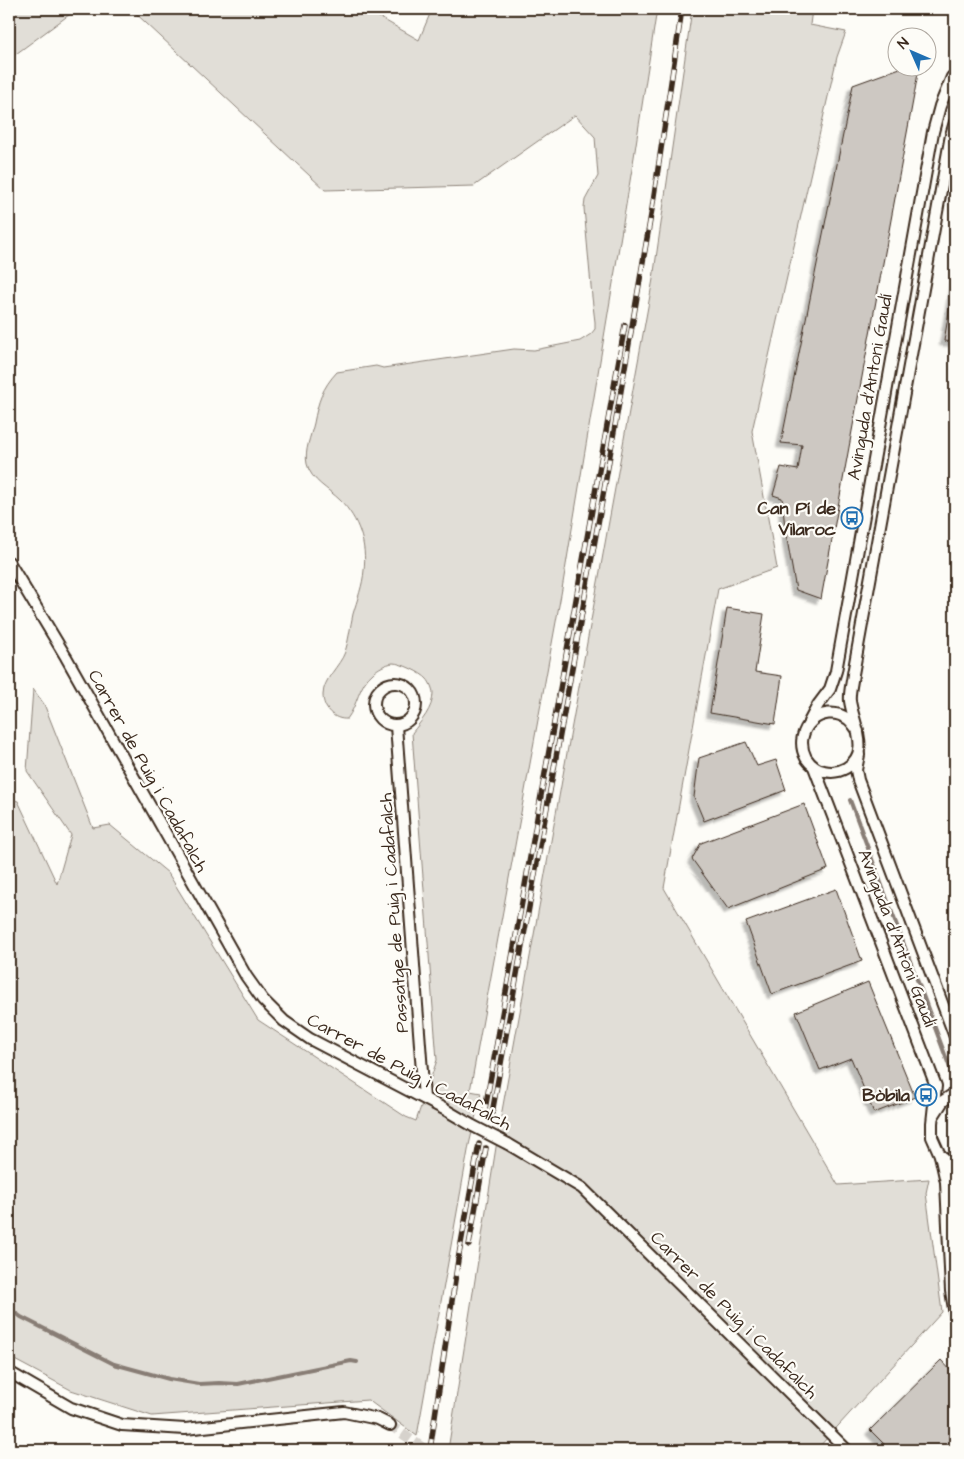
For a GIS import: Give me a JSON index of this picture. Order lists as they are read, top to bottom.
{
  "streets": {
    "street": ["Avinguda d'Antoni Gaudí", "Carrer de Puig i Cadafalch", "Passatge de Puig i Cadafalch"]
  },
  "crossings": [
    ["Carrer de Puig i Cadafalch", "Passatge de Puig i Cadafalch"]
  ],
  "places": {
    "bus stop": ["Can Pí de Vilaroc", "Bòbila"]
  },
  "north": "top left"
}
